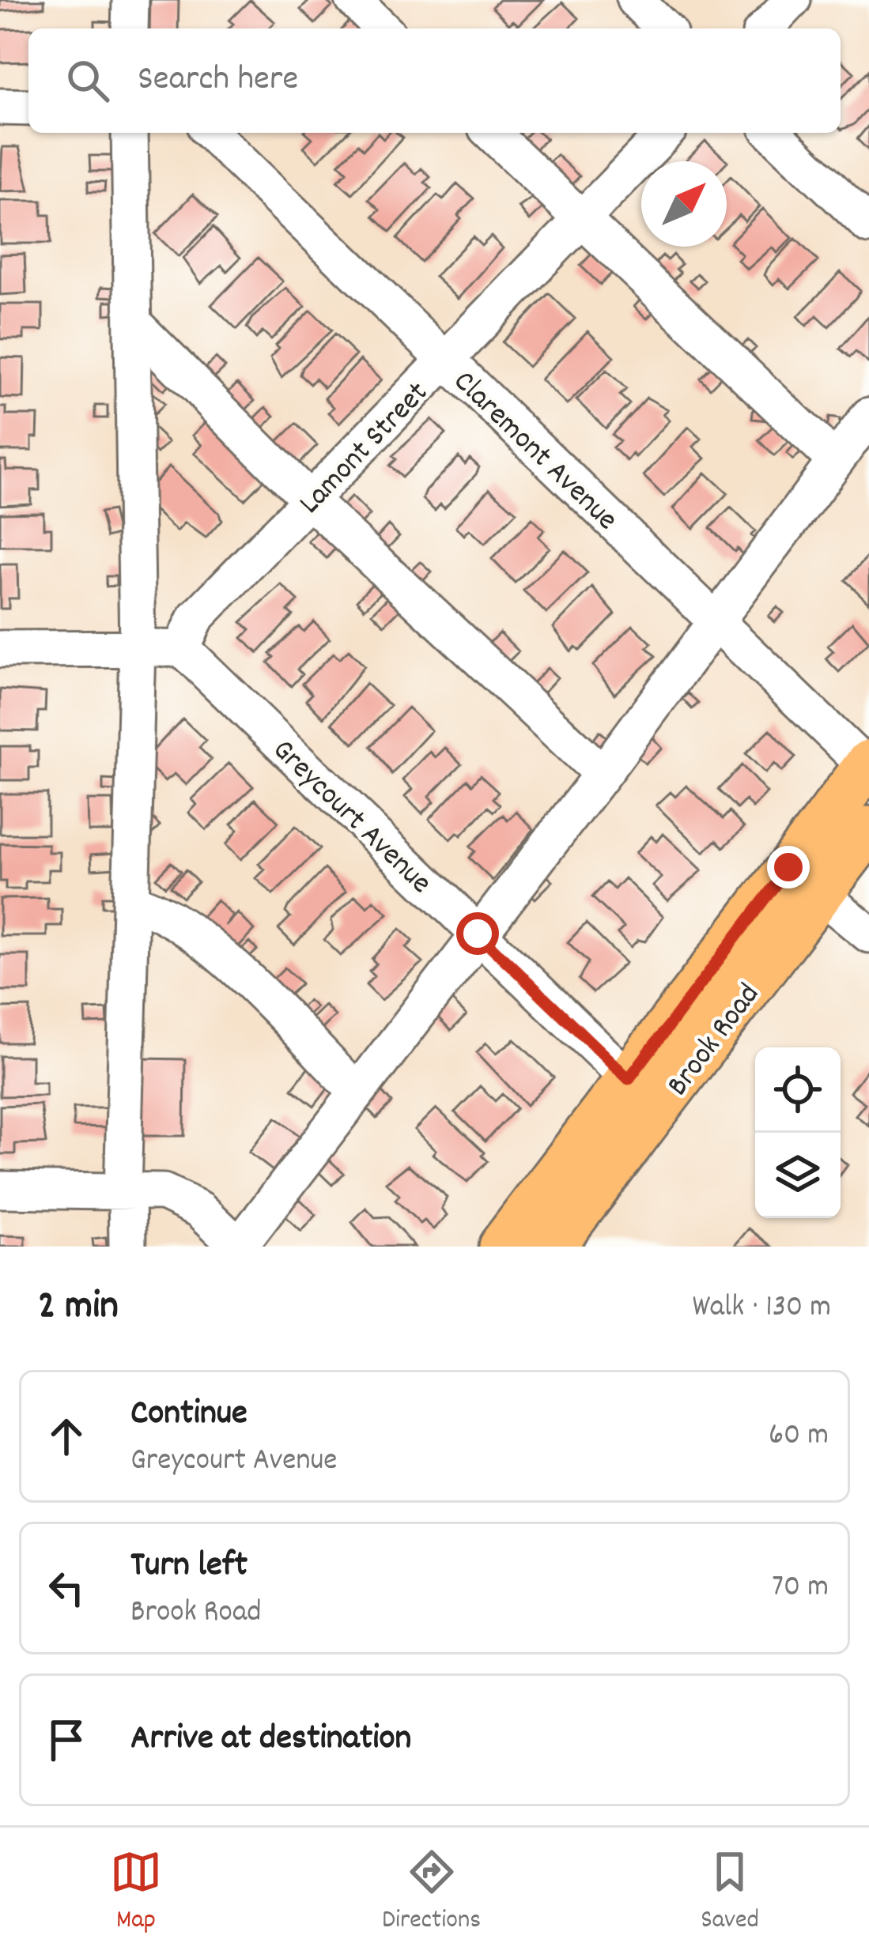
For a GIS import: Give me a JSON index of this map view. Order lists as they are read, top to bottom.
{
  "streets": {
    "main road": ["Brook Road"],
    "street": ["Lamont Street", "Claremont Avenue", "Greycourt Avenue"]
  },
  "crossings": [
    ["Lamont Street", "Claremont Avenue"],
    ["Lamont Street", "Greycourt Avenue"],
    ["Claremont Avenue", "Brook Road"],
    ["Greycourt Avenue", "Brook Road"]
  ],
  "north": "top right",
  "page": {
    "search": "Search here",
    "heading": ["2 min", "Walk · 130 m"],
    "list": [
      ["Continue", "Greycourt Avenue", "60 m"],
      ["Turn left", "Brook Road", "70 m"],
      "Arrive at destination"
    ],
    "nav": ["Map", "Directions", "Saved"]
  }
}
